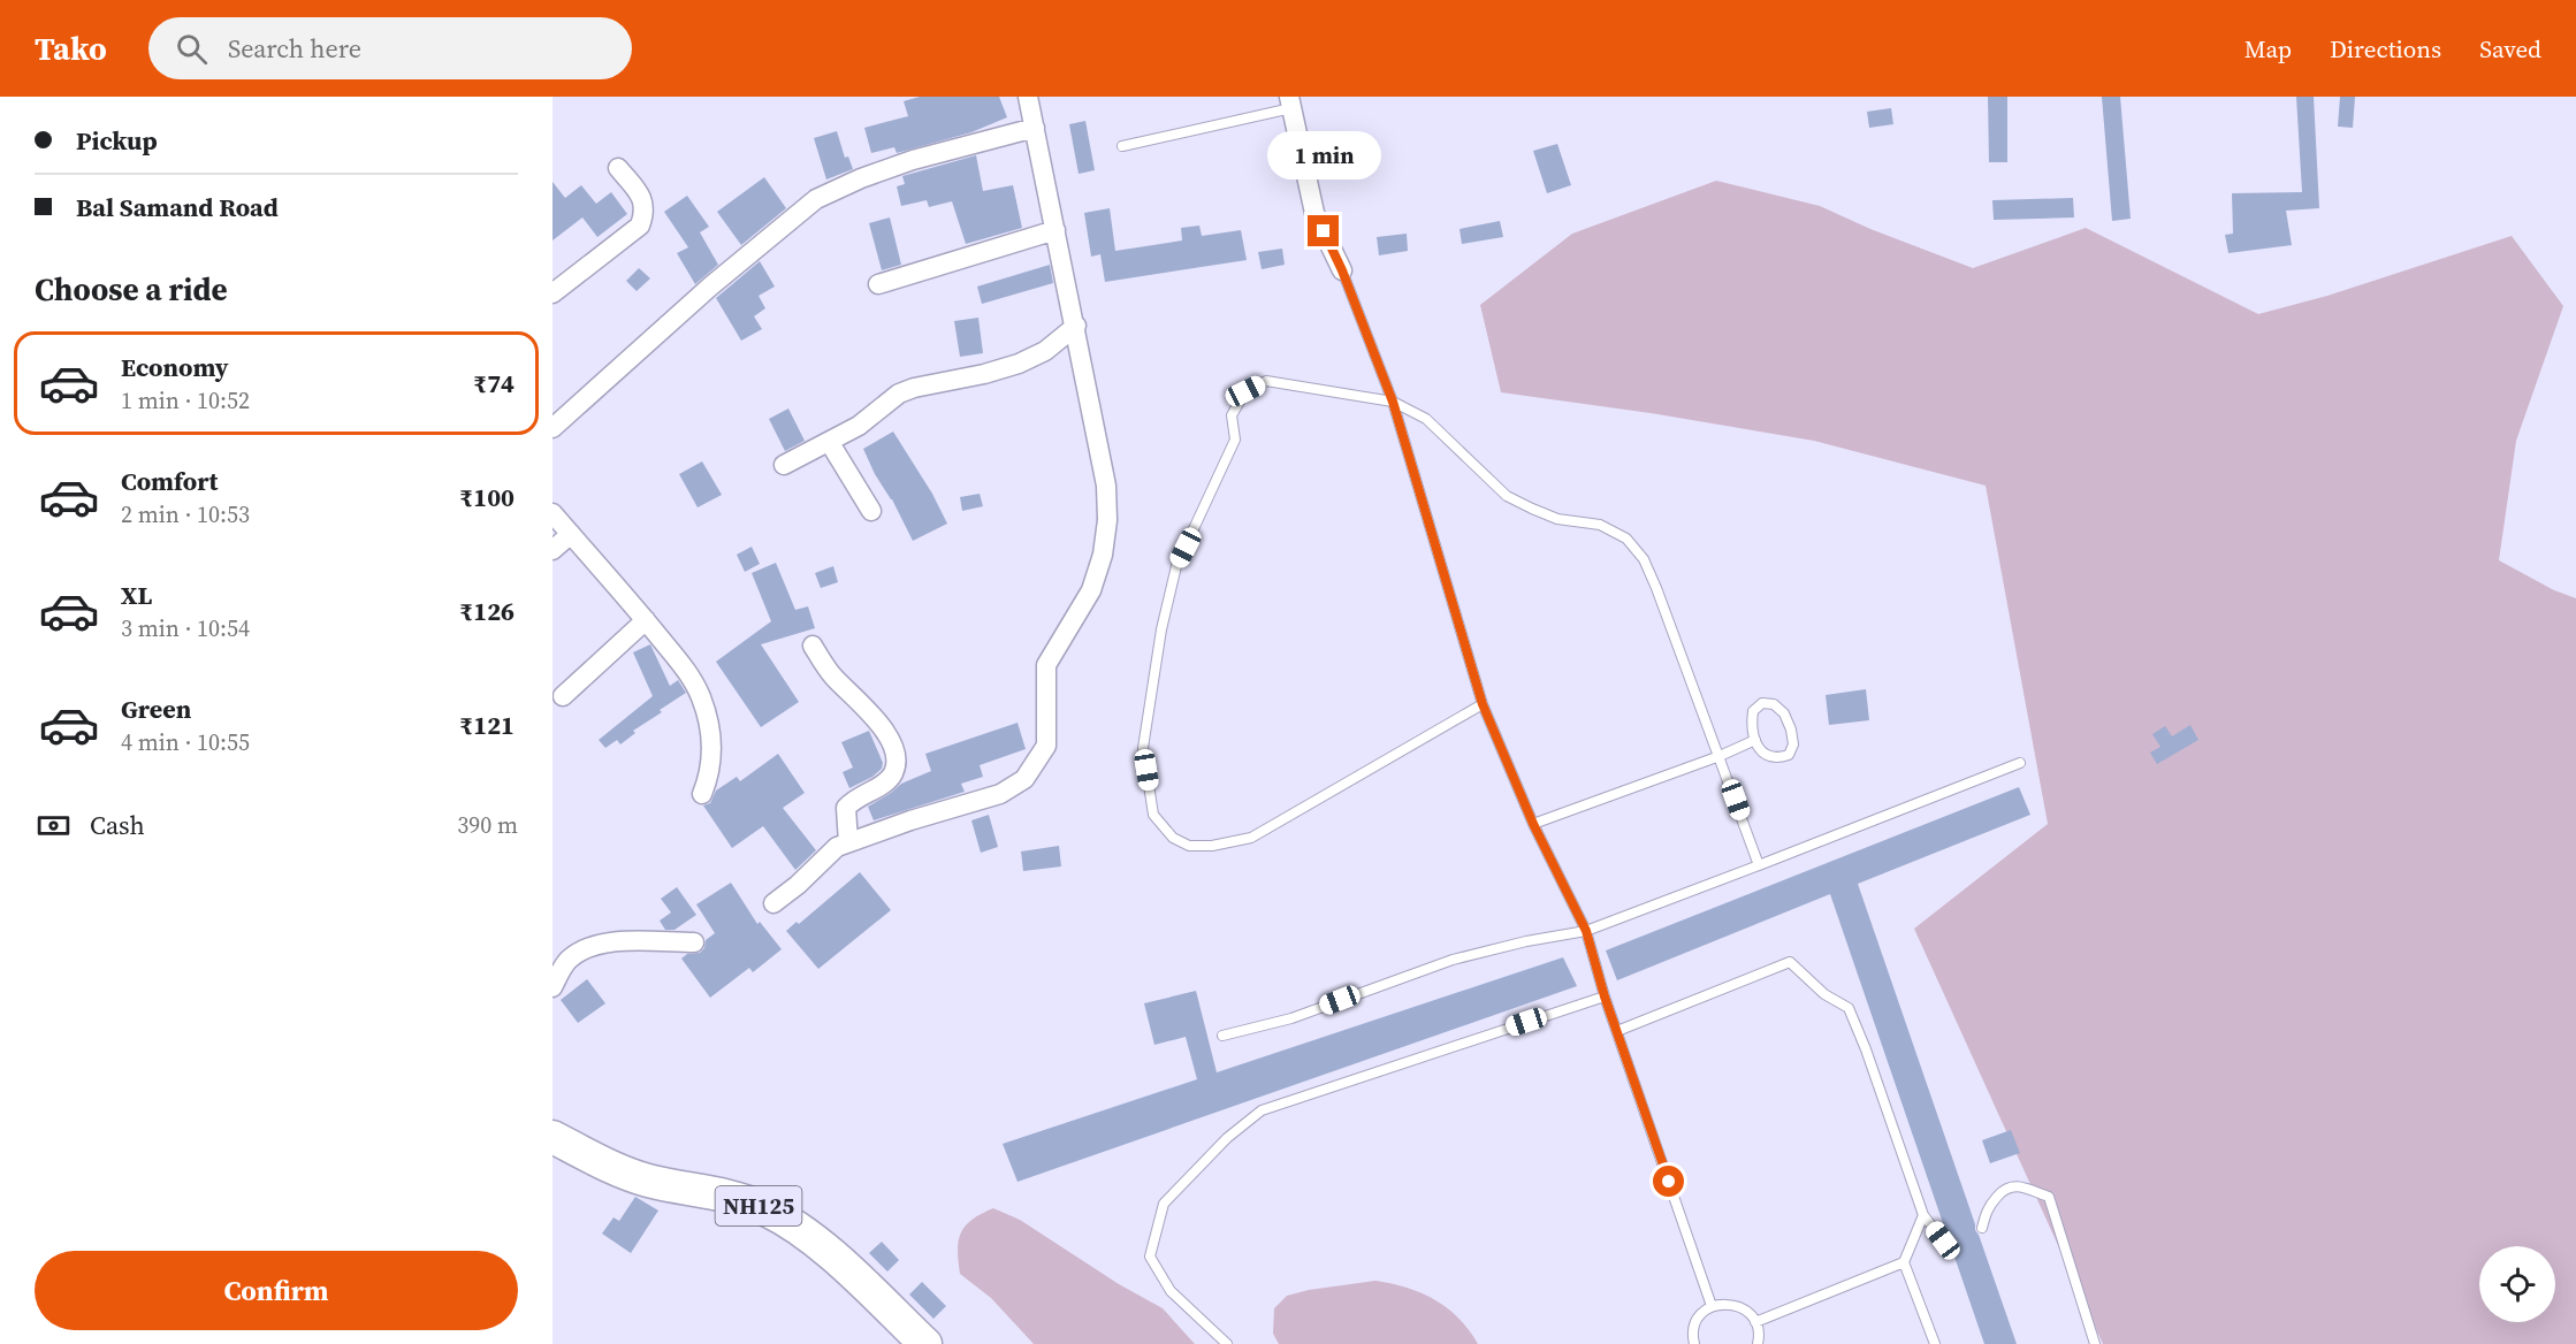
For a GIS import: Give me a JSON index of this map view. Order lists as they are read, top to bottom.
{
  "streets": {
    "highway": ["NH125"]
  },
  "page": {
    "header": "Tako",
    "search": "Search here",
    "nav": ["Map", "Directions", "Saved"],
    "banner": ["Pickup", "Bal Samand Road"],
    "bubble": "1 min",
    "heading": "Choose a ride",
    "list": [
      {
        "name": "Economy",
        "note": "1 min · 10:52",
        "value": "₹74"
      },
      {
        "name": "Comfort",
        "note": "2 min · 10:53",
        "value": "₹100"
      },
      {
        "name": "XL",
        "note": "3 min · 10:54",
        "value": "₹126"
      },
      {
        "name": "Green",
        "note": "4 min · 10:55",
        "value": "₹121"
      }
    ],
    "pay": ["Cash", "390 m"],
    "buttons": "Confirm"
  }
}
